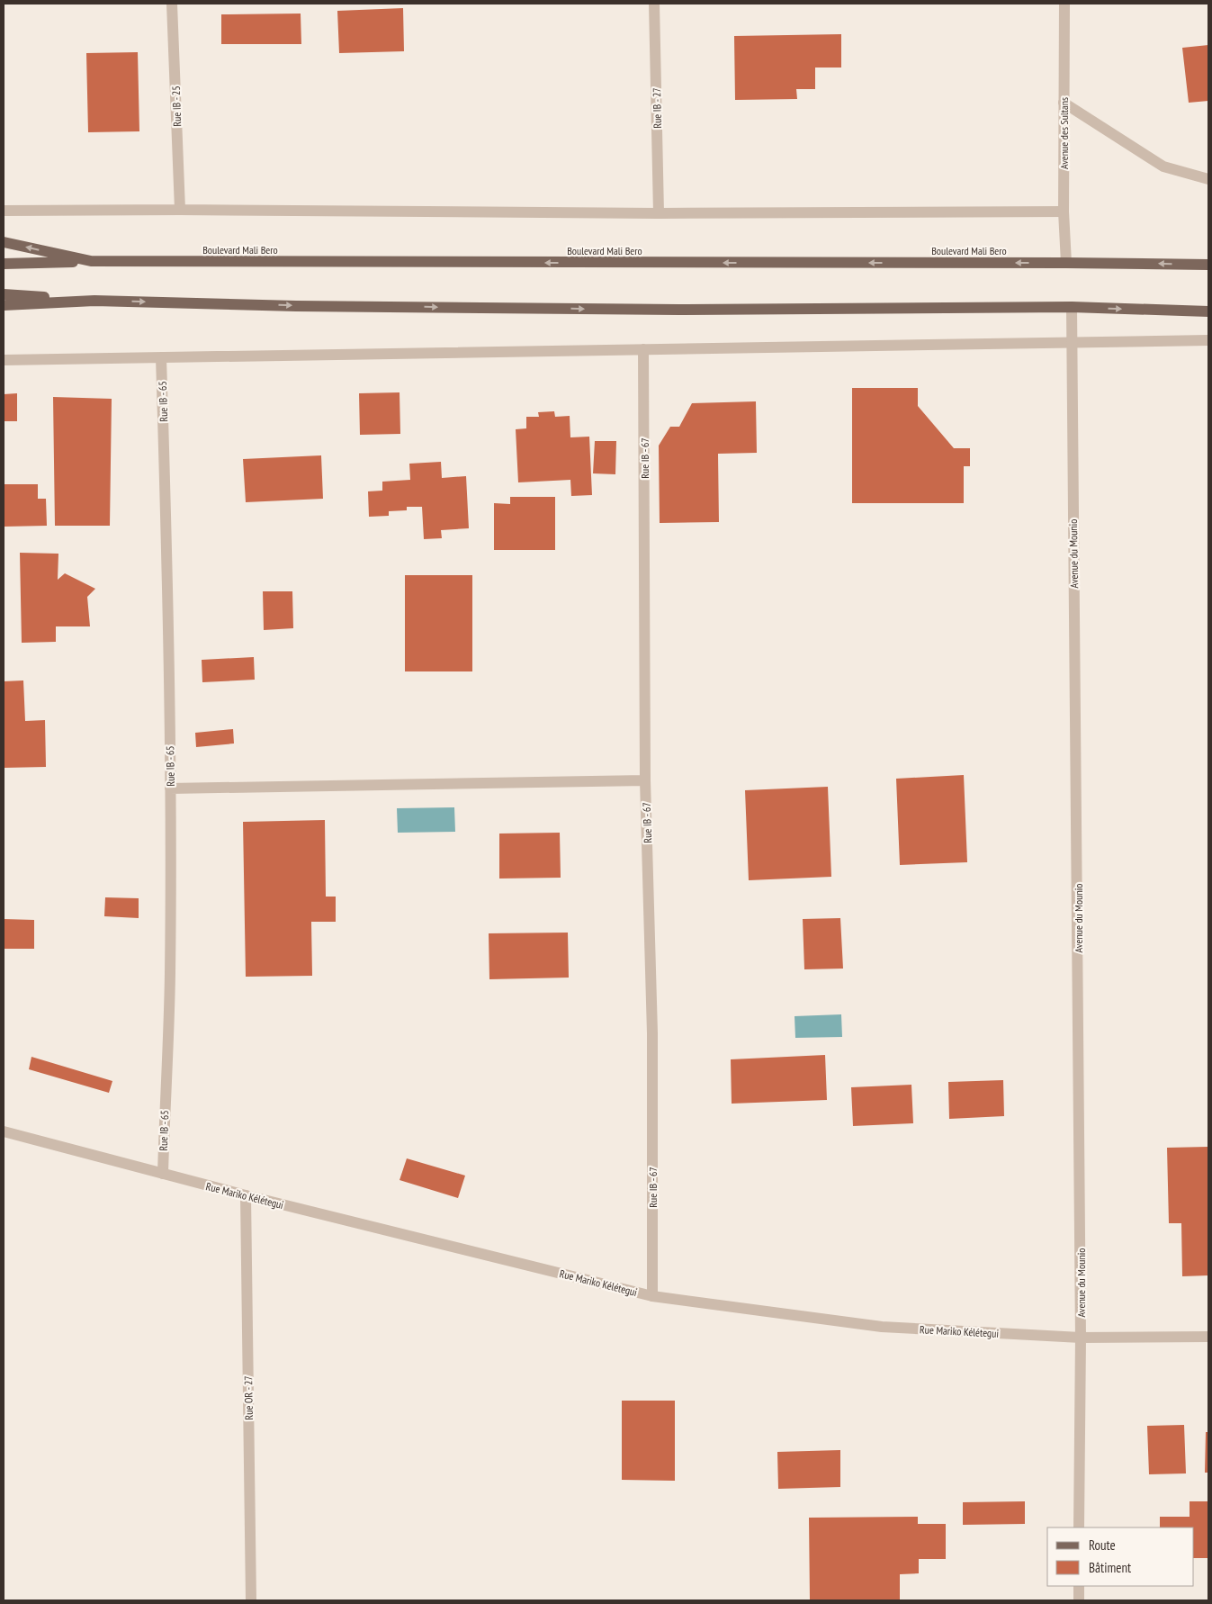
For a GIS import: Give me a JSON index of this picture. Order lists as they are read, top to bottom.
{
  "streets": {
    "main road": ["Boulevard Mali Bero"],
    "street": [
      "Rue IB - 25",
      "Rue IB - 27",
      "Avenue des Sultans",
      "Rue IB - 65",
      "Rue IB - 67",
      "Avenue du Mounio",
      "Rue Mariko Kélétegui",
      "Rue OR - 27"
    ]
  },
  "crossings": [
    ["Avenue des Sultans", "Boulevard Mali Bero"],
    ["Rue IB - 65", "Rue Mariko Kélétegui"],
    ["Rue IB - 67", "Rue Mariko Kélétegui"],
    ["Avenue du Mounio", "Rue Mariko Kélétegui"],
    ["Rue Mariko Kélétegui", "Rue OR - 27"]
  ],
  "legend": ["Route", "Bâtiment"]
}
